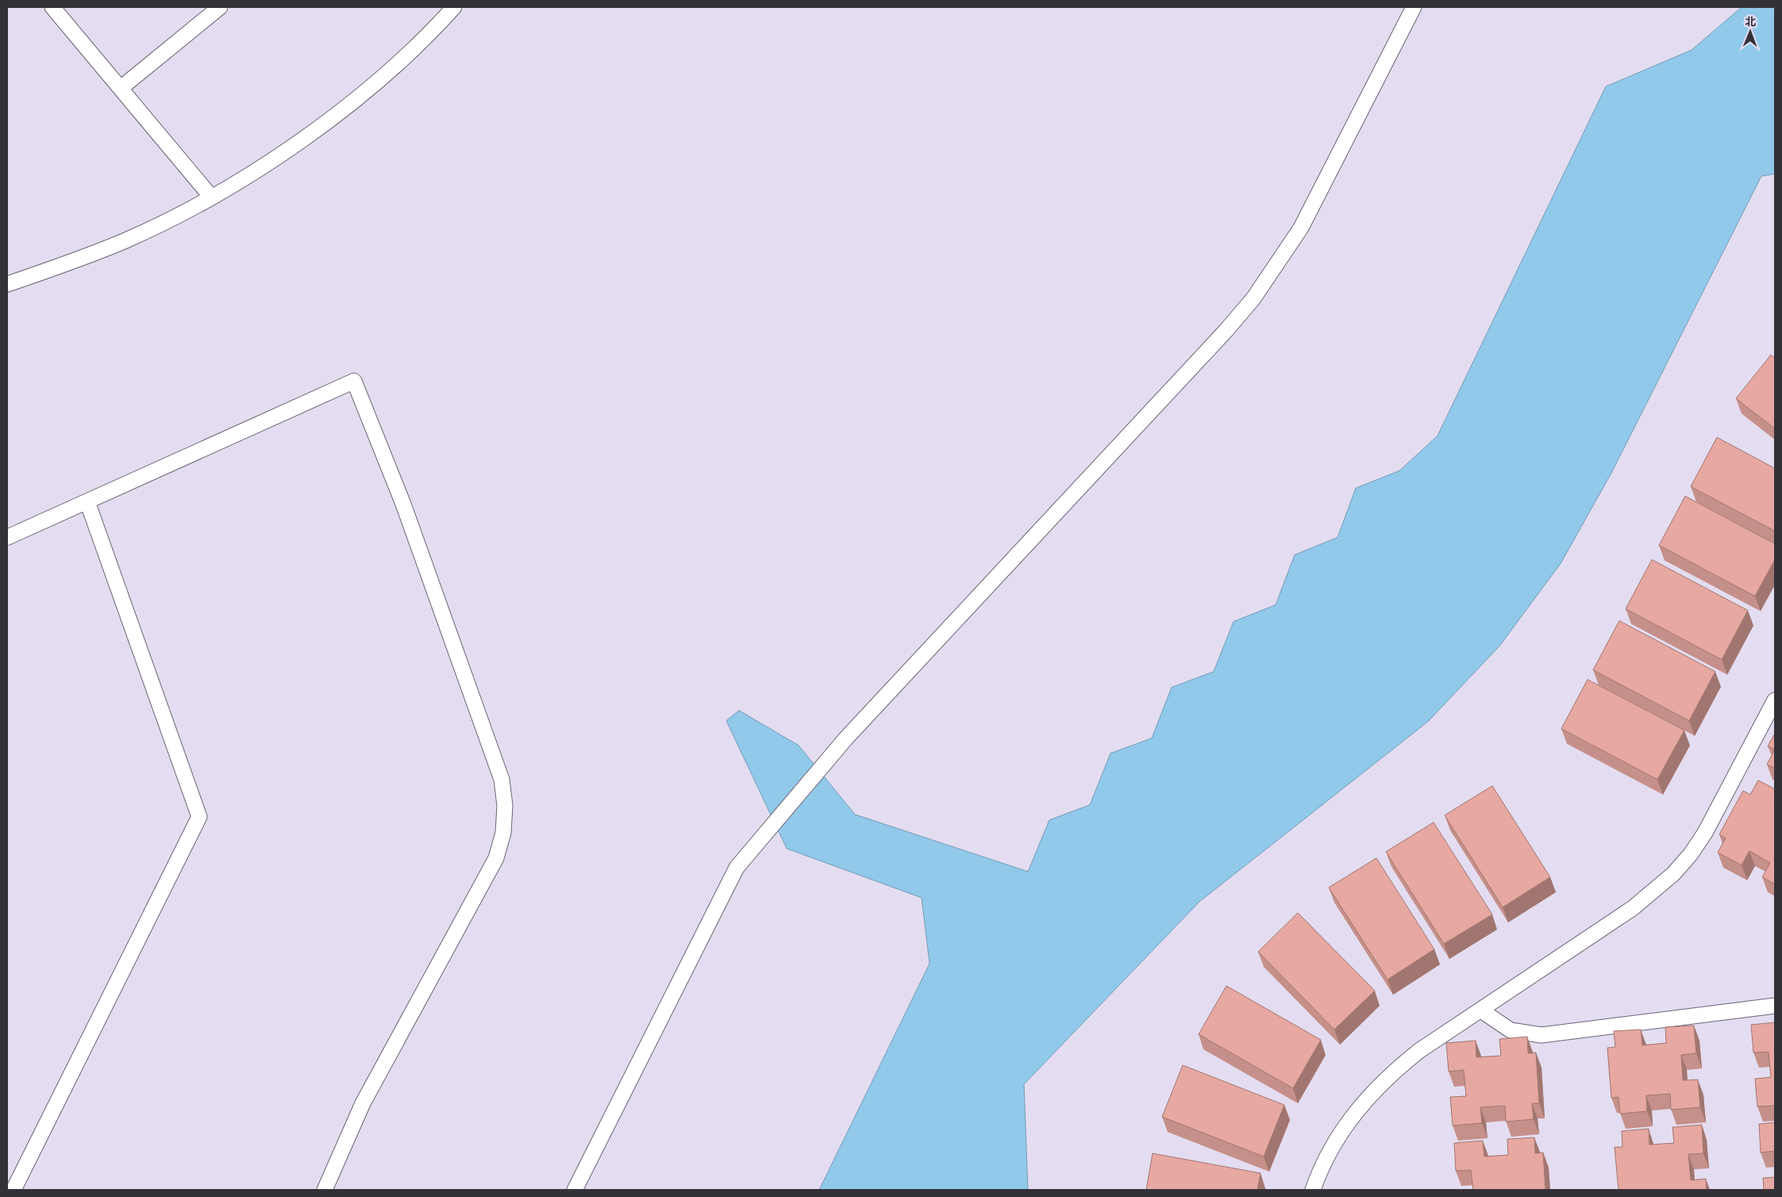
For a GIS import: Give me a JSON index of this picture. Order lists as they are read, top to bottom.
{
  "north": "top"
}
